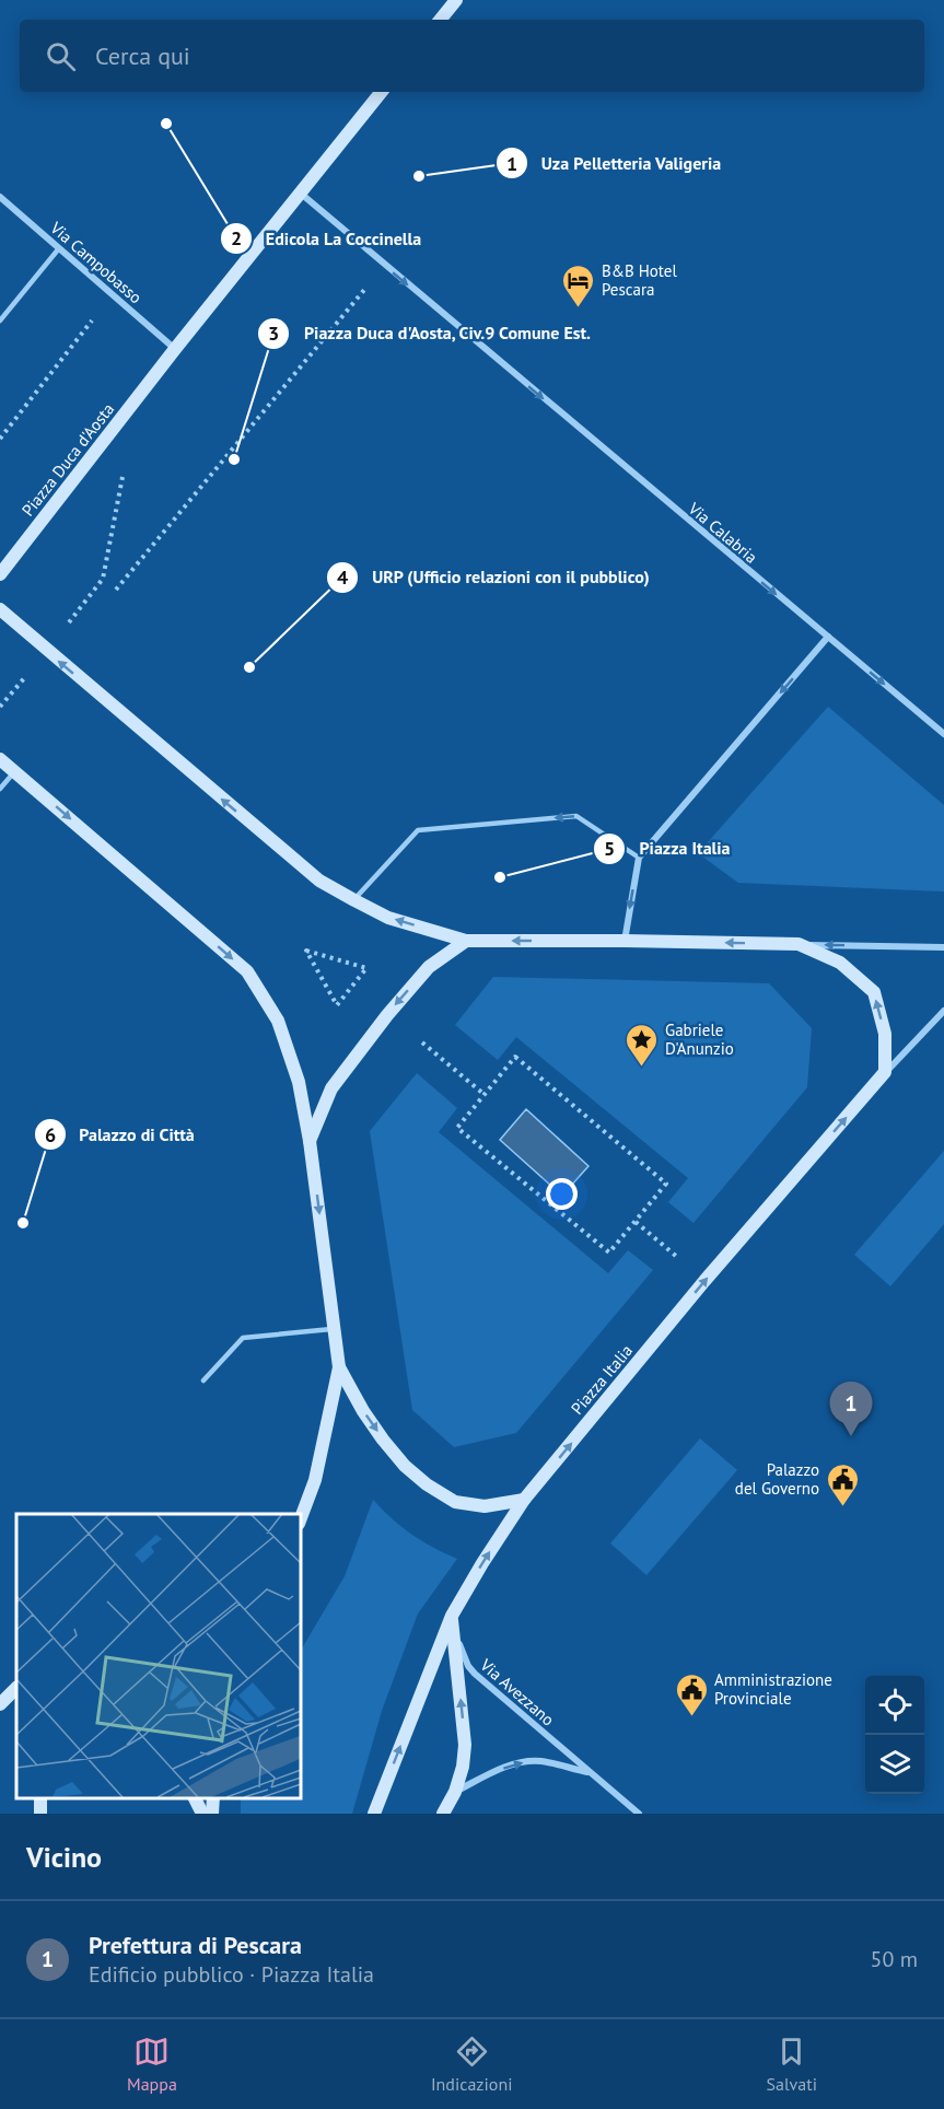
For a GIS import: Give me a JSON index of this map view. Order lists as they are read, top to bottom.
{
  "streets": {
    "street": [
      "Via Campobasso",
      "Piazza Duca d'Aosta",
      "Via Calabria",
      "Piazza Italia",
      "Via Avezzano"
    ]
  },
  "crossings": [
    ["Via Campobasso", "Piazza Duca d'Aosta"],
    ["Piazza Italia", "Via Avezzano"]
  ],
  "one_way": ["Via Calabria", "Piazza Italia"],
  "places": {
    "other": [
      "Edicola La Coccinella",
      "Uza Pelletteria Valigeria",
      "Piazza Duca d'Aosta, Civ.9 Comune Est.",
      "URP (Ufficio relazioni con il pubblico)",
      "Piazza Italia",
      "Palazzo di Città"
    ],
    "hotel": ["B&B Hotel Pescara"],
    "place": ["Gabriele D'Anunzio"],
    "public building": ["Palazzo del Governo", "Amministrazione Provinciale"]
  },
  "page": {
    "search": "Cerca qui",
    "pins": "1",
    "heading": "Vicino",
    "list": [
      {
        "mark": "1",
        "name": "Prefettura di Pescara",
        "note": "Edificio pubblico · Piazza Italia",
        "value": "50 m"
      }
    ],
    "nav": ["Mappa", "Indicazioni", "Salvati"]
  }
}
